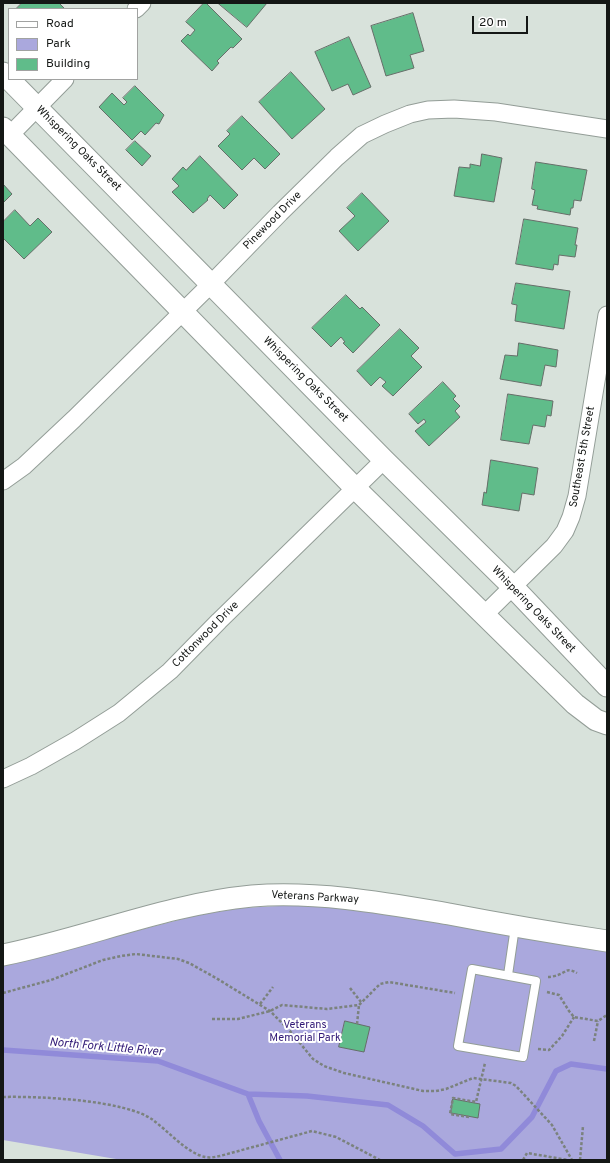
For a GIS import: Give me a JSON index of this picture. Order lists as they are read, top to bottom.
{
  "streets": {
    "street": [
      "Whispering Oaks Street",
      "Pinewood Drive",
      "Southeast 5th Street",
      "Cottonwood Drive",
      "Veterans Parkway"
    ]
  },
  "crossings": [
    ["Whispering Oaks Street", "Pinewood Drive"],
    ["Whispering Oaks Street", "Southeast 5th Street"],
    ["Whispering Oaks Street", "Cottonwood Drive"]
  ],
  "water": ["North Fork Little River"],
  "parks": ["Veterans Memorial Park"],
  "legend": ["Road", "Park", "Building"],
  "scale_bar": "20 m"
}
